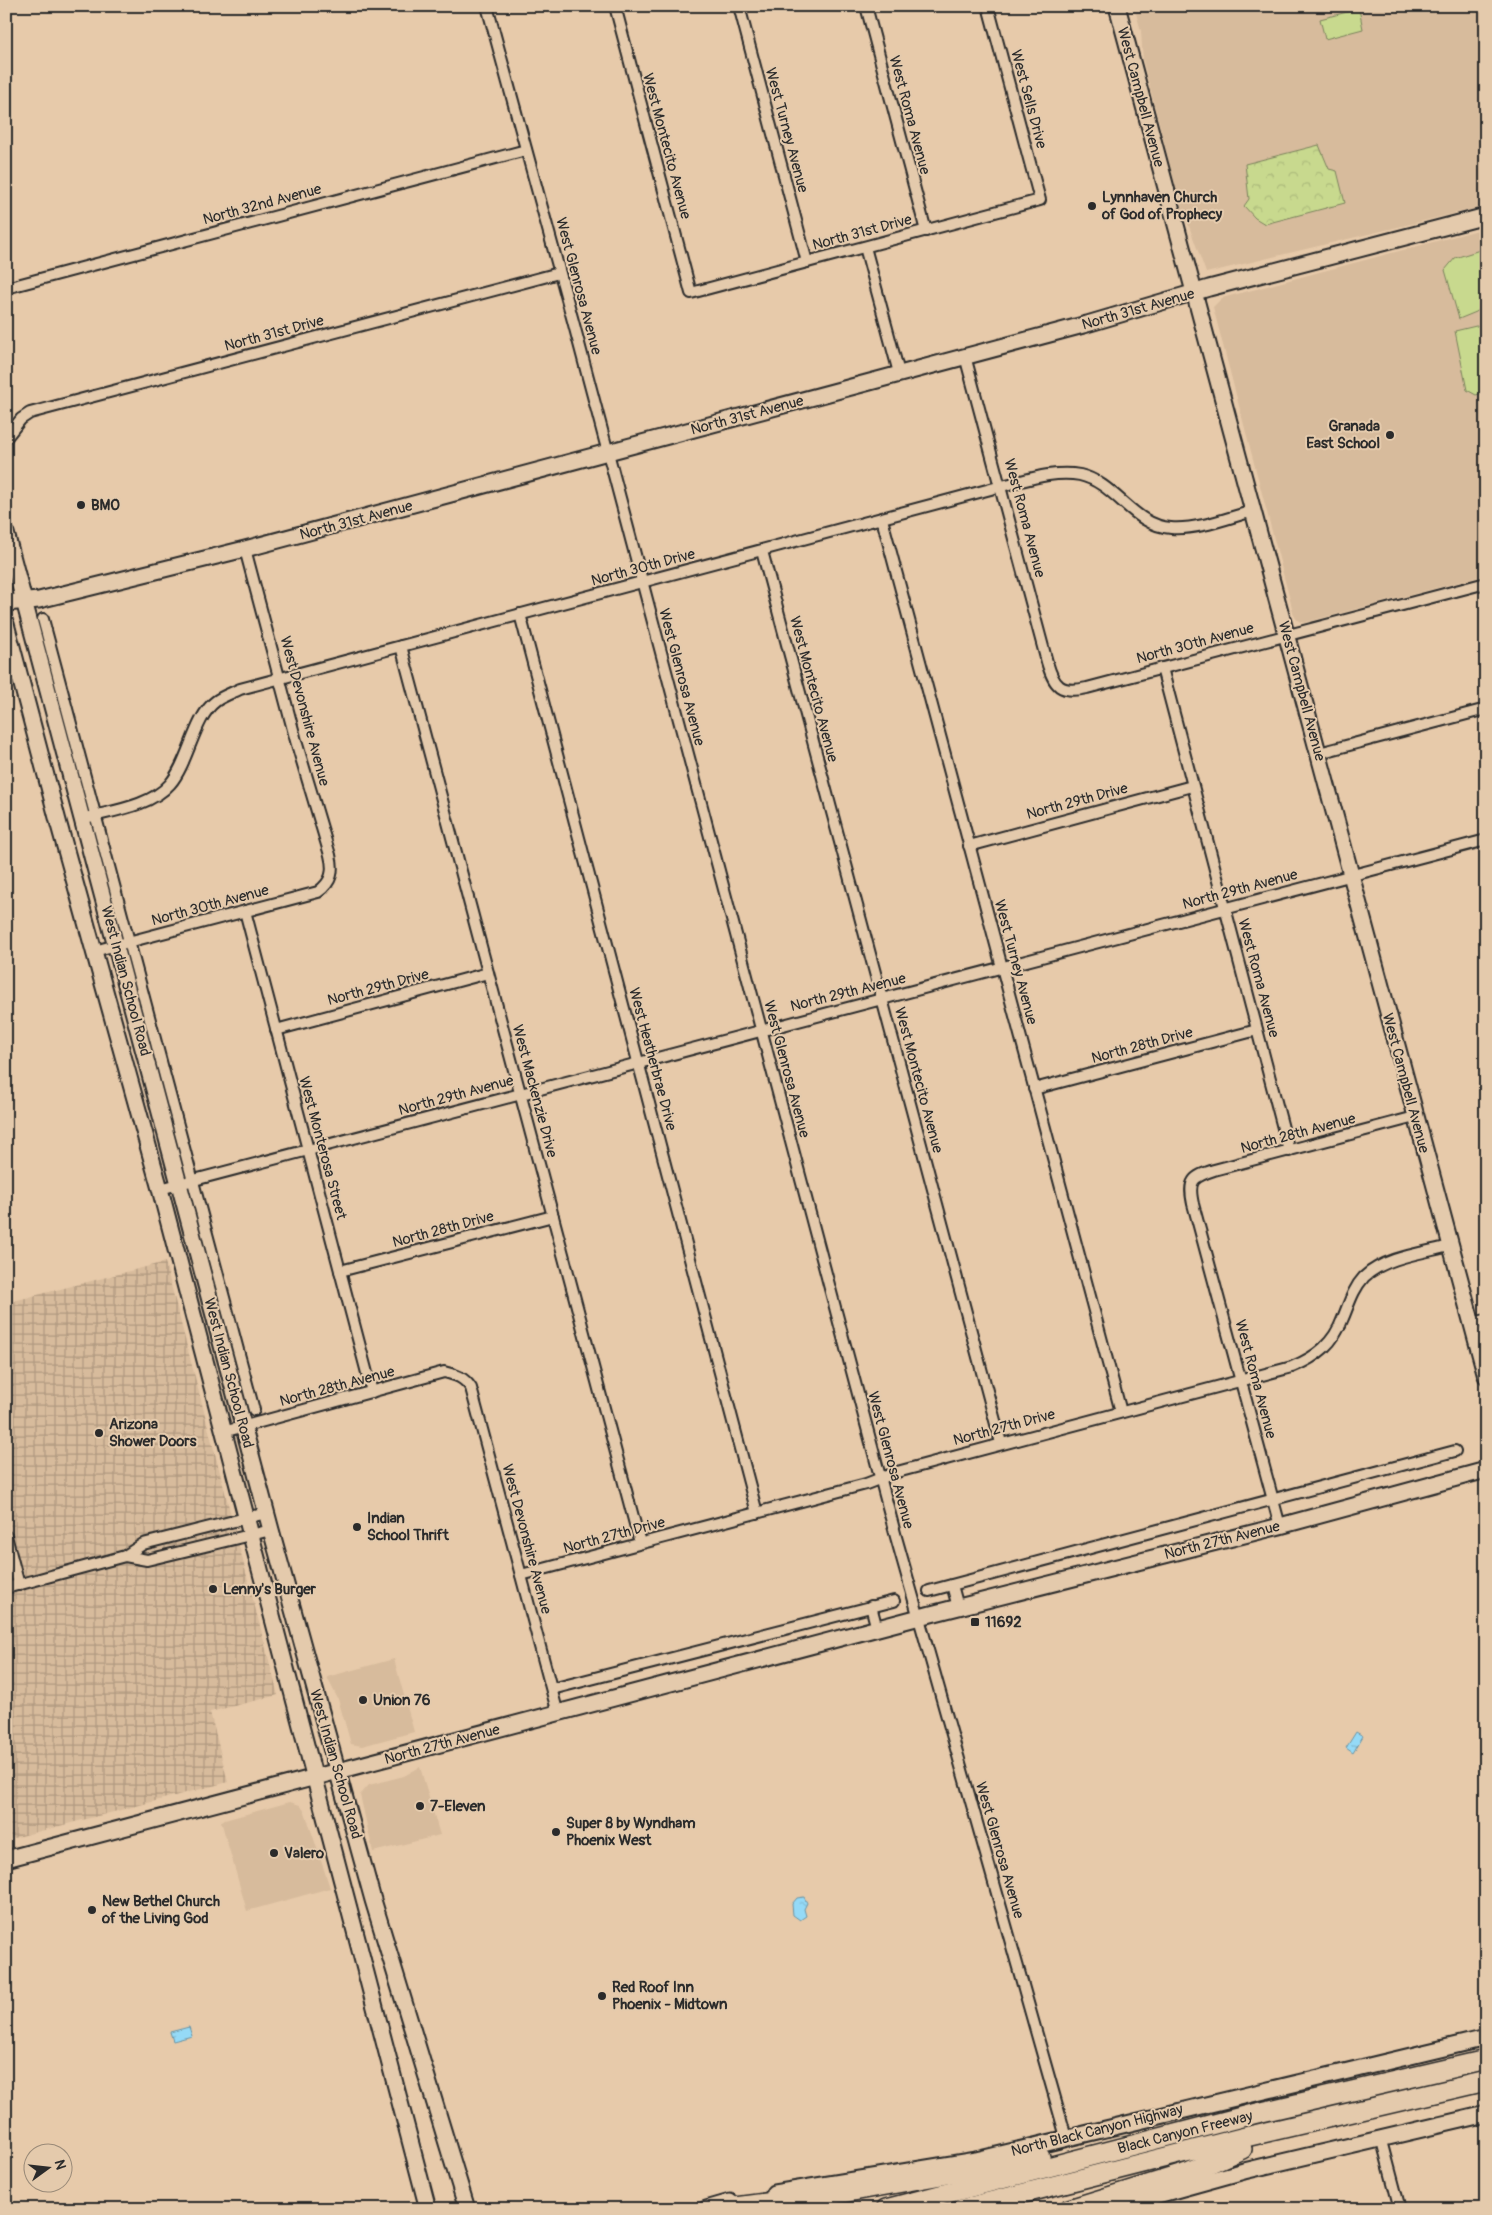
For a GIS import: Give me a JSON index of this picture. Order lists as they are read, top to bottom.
{
  "streets": {
    "highway": ["Black Canyon Freeway"],
    "main road": [
      "West Campbell Avenue",
      "North 31st Avenue",
      "West Indian School Road",
      "North 27th Avenue",
      "North Black Canyon Highway"
    ],
    "street": [
      "West Sells Drive",
      "West Roma Avenue",
      "West Turney Avenue",
      "West Montecito Avenue",
      "North 32nd Avenue",
      "North 31st Drive",
      "West Glenrosa Avenue",
      "North 30th Drive",
      "North 30th Avenue",
      "West Devonshire Avenue",
      "North 29th Drive",
      "North 29th Avenue",
      "North 28th Drive",
      "West Heatherbrae Drive",
      "West Mackenzie Drive",
      "North 28th Avenue",
      "West Monterosa Street",
      "North 27th Drive"
    ]
  },
  "crossings": [
    ["West Campbell Avenue", "North 31st Avenue"],
    ["West Campbell Avenue", "North 30th Drive"],
    ["West Campbell Avenue", "North 30th Avenue"],
    ["West Campbell Avenue", "North 29th Avenue"],
    ["West Campbell Avenue", "North 28th Avenue"],
    ["West Campbell Avenue", "North 27th Drive"],
    ["West Sells Drive", "North 31st Drive"],
    ["West Roma Avenue", "North 31st Drive"],
    ["West Roma Avenue", "North 31st Avenue"],
    ["West Roma Avenue", "North 30th Drive"],
    ["West Roma Avenue", "North 30th Avenue"],
    ["West Roma Avenue", "North 29th Drive"],
    ["West Roma Avenue", "North 29th Avenue"],
    ["West Roma Avenue", "North 28th Drive"],
    ["West Roma Avenue", "North 28th Avenue"],
    ["West Roma Avenue", "North 27th Drive"],
    ["West Roma Avenue", "North 27th Avenue"],
    ["West Turney Avenue", "North 31st Drive"],
    ["West Turney Avenue", "North 30th Drive"],
    ["West Turney Avenue", "North 29th Drive"],
    ["West Turney Avenue", "North 29th Avenue"],
    ["West Turney Avenue", "North 28th Drive"],
    ["West Turney Avenue", "North 27th Drive"],
    ["West Montecito Avenue", "North 31st Drive"],
    ["West Montecito Avenue", "North 30th Drive"],
    ["West Montecito Avenue", "North 29th Avenue"],
    ["West Montecito Avenue", "North 27th Drive"],
    ["North 32nd Avenue", "West Glenrosa Avenue"],
    ["North 31st Drive", "West Glenrosa Avenue"],
    ["West Glenrosa Avenue", "North 31st Avenue"],
    ["West Glenrosa Avenue", "North 30th Drive"],
    ["West Glenrosa Avenue", "North 29th Avenue"],
    ["West Glenrosa Avenue", "North 27th Drive"],
    ["West Glenrosa Avenue", "North 27th Avenue"],
    ["West Glenrosa Avenue", "North Black Canyon Highway"],
    ["North 31st Avenue", "West Devonshire Avenue"],
    ["North 31st Avenue", "West Indian School Road"],
    ["North 30th Drive", "West Devonshire Avenue"],
    ["North 30th Drive", "West Indian School Road"],
    ["North 30th Drive", "West Heatherbrae Drive"],
    ["North 30th Drive", "West Mackenzie Drive"],
    ["North 30th Avenue", "West Devonshire Avenue"],
    ["North 30th Avenue", "West Indian School Road"],
    ["North 30th Avenue", "West Monterosa Street"],
    ["West Devonshire Avenue", "North 28th Avenue"],
    ["West Devonshire Avenue", "North 27th Drive"],
    ["West Devonshire Avenue", "North 27th Avenue"],
    ["North 29th Drive", "West Mackenzie Drive"],
    ["North 29th Drive", "West Monterosa Street"],
    ["North 29th Avenue", "West Indian School Road"],
    ["North 29th Avenue", "West Heatherbrae Drive"],
    ["North 29th Avenue", "West Mackenzie Drive"],
    ["North 29th Avenue", "West Monterosa Street"],
    ["West Indian School Road", "North 28th Avenue"],
    ["West Indian School Road", "North 27th Avenue"],
    ["North 28th Drive", "West Mackenzie Drive"],
    ["North 28th Drive", "West Monterosa Street"],
    ["West Heatherbrae Drive", "North 27th Drive"],
    ["West Mackenzie Drive", "North 27th Drive"],
    ["North 28th Avenue", "West Monterosa Street"]
  ],
  "places": {
    "other": [
      "Lynnhaven Church of God of Prophecy",
      "Granada East School",
      "BMO",
      "Arizona Shower Doors",
      "Indian School Thrift",
      "Lenny's Burger",
      "Union 76",
      "7-Eleven",
      "Super 8 by Wyndham Phoenix West",
      "Valero",
      "New Bethel Church of the Living God",
      "Red Roof Inn Phoenix - Midtown"
    ],
    "transit": ["11692"]
  },
  "north": "right"
}
